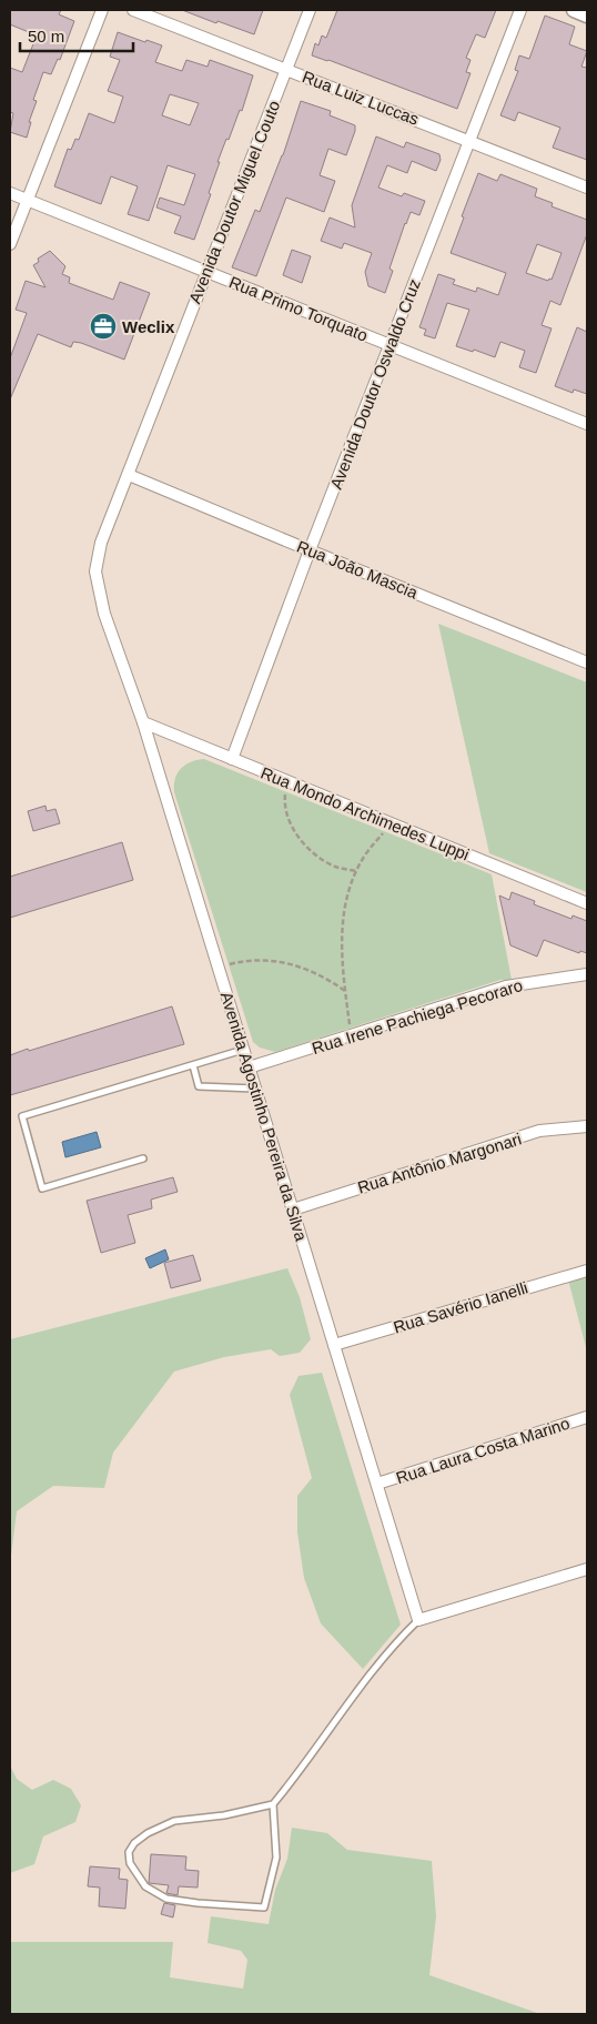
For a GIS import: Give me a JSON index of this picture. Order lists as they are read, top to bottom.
{
  "streets": {
    "street": [
      "Rua Luiz Luccas",
      "Avenida Doutor Miguel Couto",
      "Rua Primo Torquato",
      "Avenida Doutor Oswaldo Cruz",
      "Rua João Mascia",
      "Rua Mondo Archimedes Luppi",
      "Rua Irene Pachiega Pecoraro",
      "Avenida Agostinho Pereira da Silva",
      "Rua Antônio Margonari",
      "Rua Savério Ianelli",
      "Rua Laura Costa Marino"
    ]
  },
  "crossings": [
    ["Rua Luiz Luccas", "Avenida Doutor Miguel Couto"],
    ["Rua Luiz Luccas", "Avenida Doutor Oswaldo Cruz"],
    ["Avenida Doutor Miguel Couto", "Rua Primo Torquato"],
    ["Avenida Doutor Miguel Couto", "Rua João Mascia"],
    ["Avenida Doutor Miguel Couto", "Avenida Agostinho Pereira da Silva"],
    ["Rua Primo Torquato", "Avenida Doutor Oswaldo Cruz"],
    ["Avenida Doutor Oswaldo Cruz", "Rua João Mascia"],
    ["Avenida Doutor Oswaldo Cruz", "Rua Mondo Archimedes Luppi"],
    ["Rua Mondo Archimedes Luppi", "Avenida Agostinho Pereira da Silva"],
    ["Rua Irene Pachiega Pecoraro", "Avenida Agostinho Pereira da Silva"],
    ["Avenida Agostinho Pereira da Silva", "Rua Antônio Margonari"],
    ["Avenida Agostinho Pereira da Silva", "Rua Savério Ianelli"],
    ["Avenida Agostinho Pereira da Silva", "Rua Laura Costa Marino"]
  ],
  "places": {
    "office": ["Weclix"]
  },
  "scale_bar": "50 m"
}
